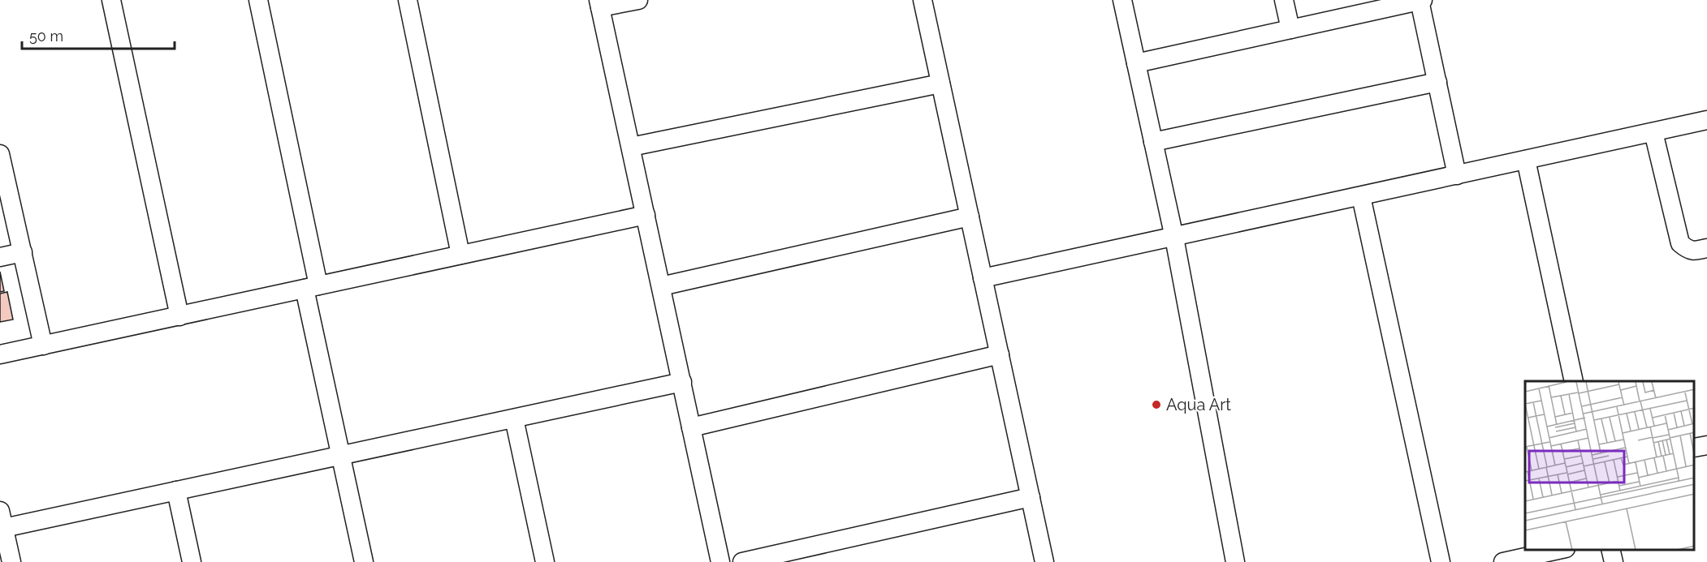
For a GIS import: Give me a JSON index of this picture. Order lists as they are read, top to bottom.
{
  "places": ["Aqua Art"],
  "scale_bar": "50 m"
}
